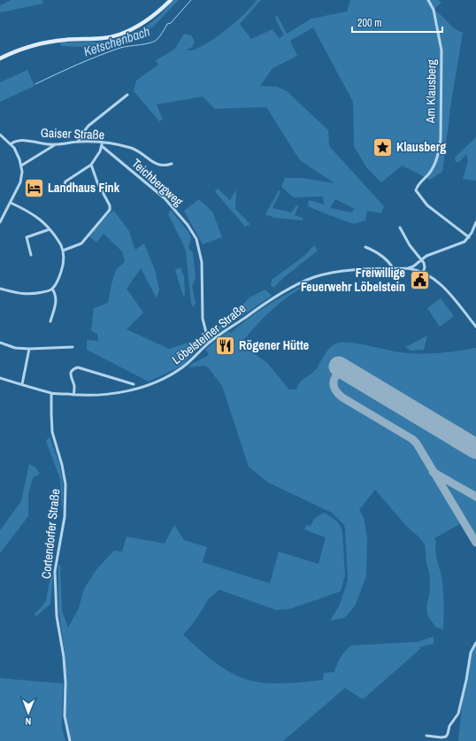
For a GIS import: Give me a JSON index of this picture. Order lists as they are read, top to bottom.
{
  "streets": {
    "street": [
      "Am Klausberg",
      "Gaiser Straße",
      "Teichbergweg",
      "Löbelsteiner Straße",
      "Cortendorfer Straße"
    ]
  },
  "crossings": [
    ["Am Klausberg", "Löbelsteiner Straße"],
    ["Gaiser Straße", "Teichbergweg"],
    ["Teichbergweg", "Löbelsteiner Straße"],
    ["Löbelsteiner Straße", "Cortendorfer Straße"]
  ],
  "water": ["Ketschenbach"],
  "places": {
    "place": ["Klausberg"],
    "hotel": ["Landhaus Fink"],
    "public building": ["Freiwillige Feuerwehr Löbelstein"],
    "restaurant": ["Rögener Hütte"]
  },
  "scale_bar": "200 m",
  "north": "bottom"
}
